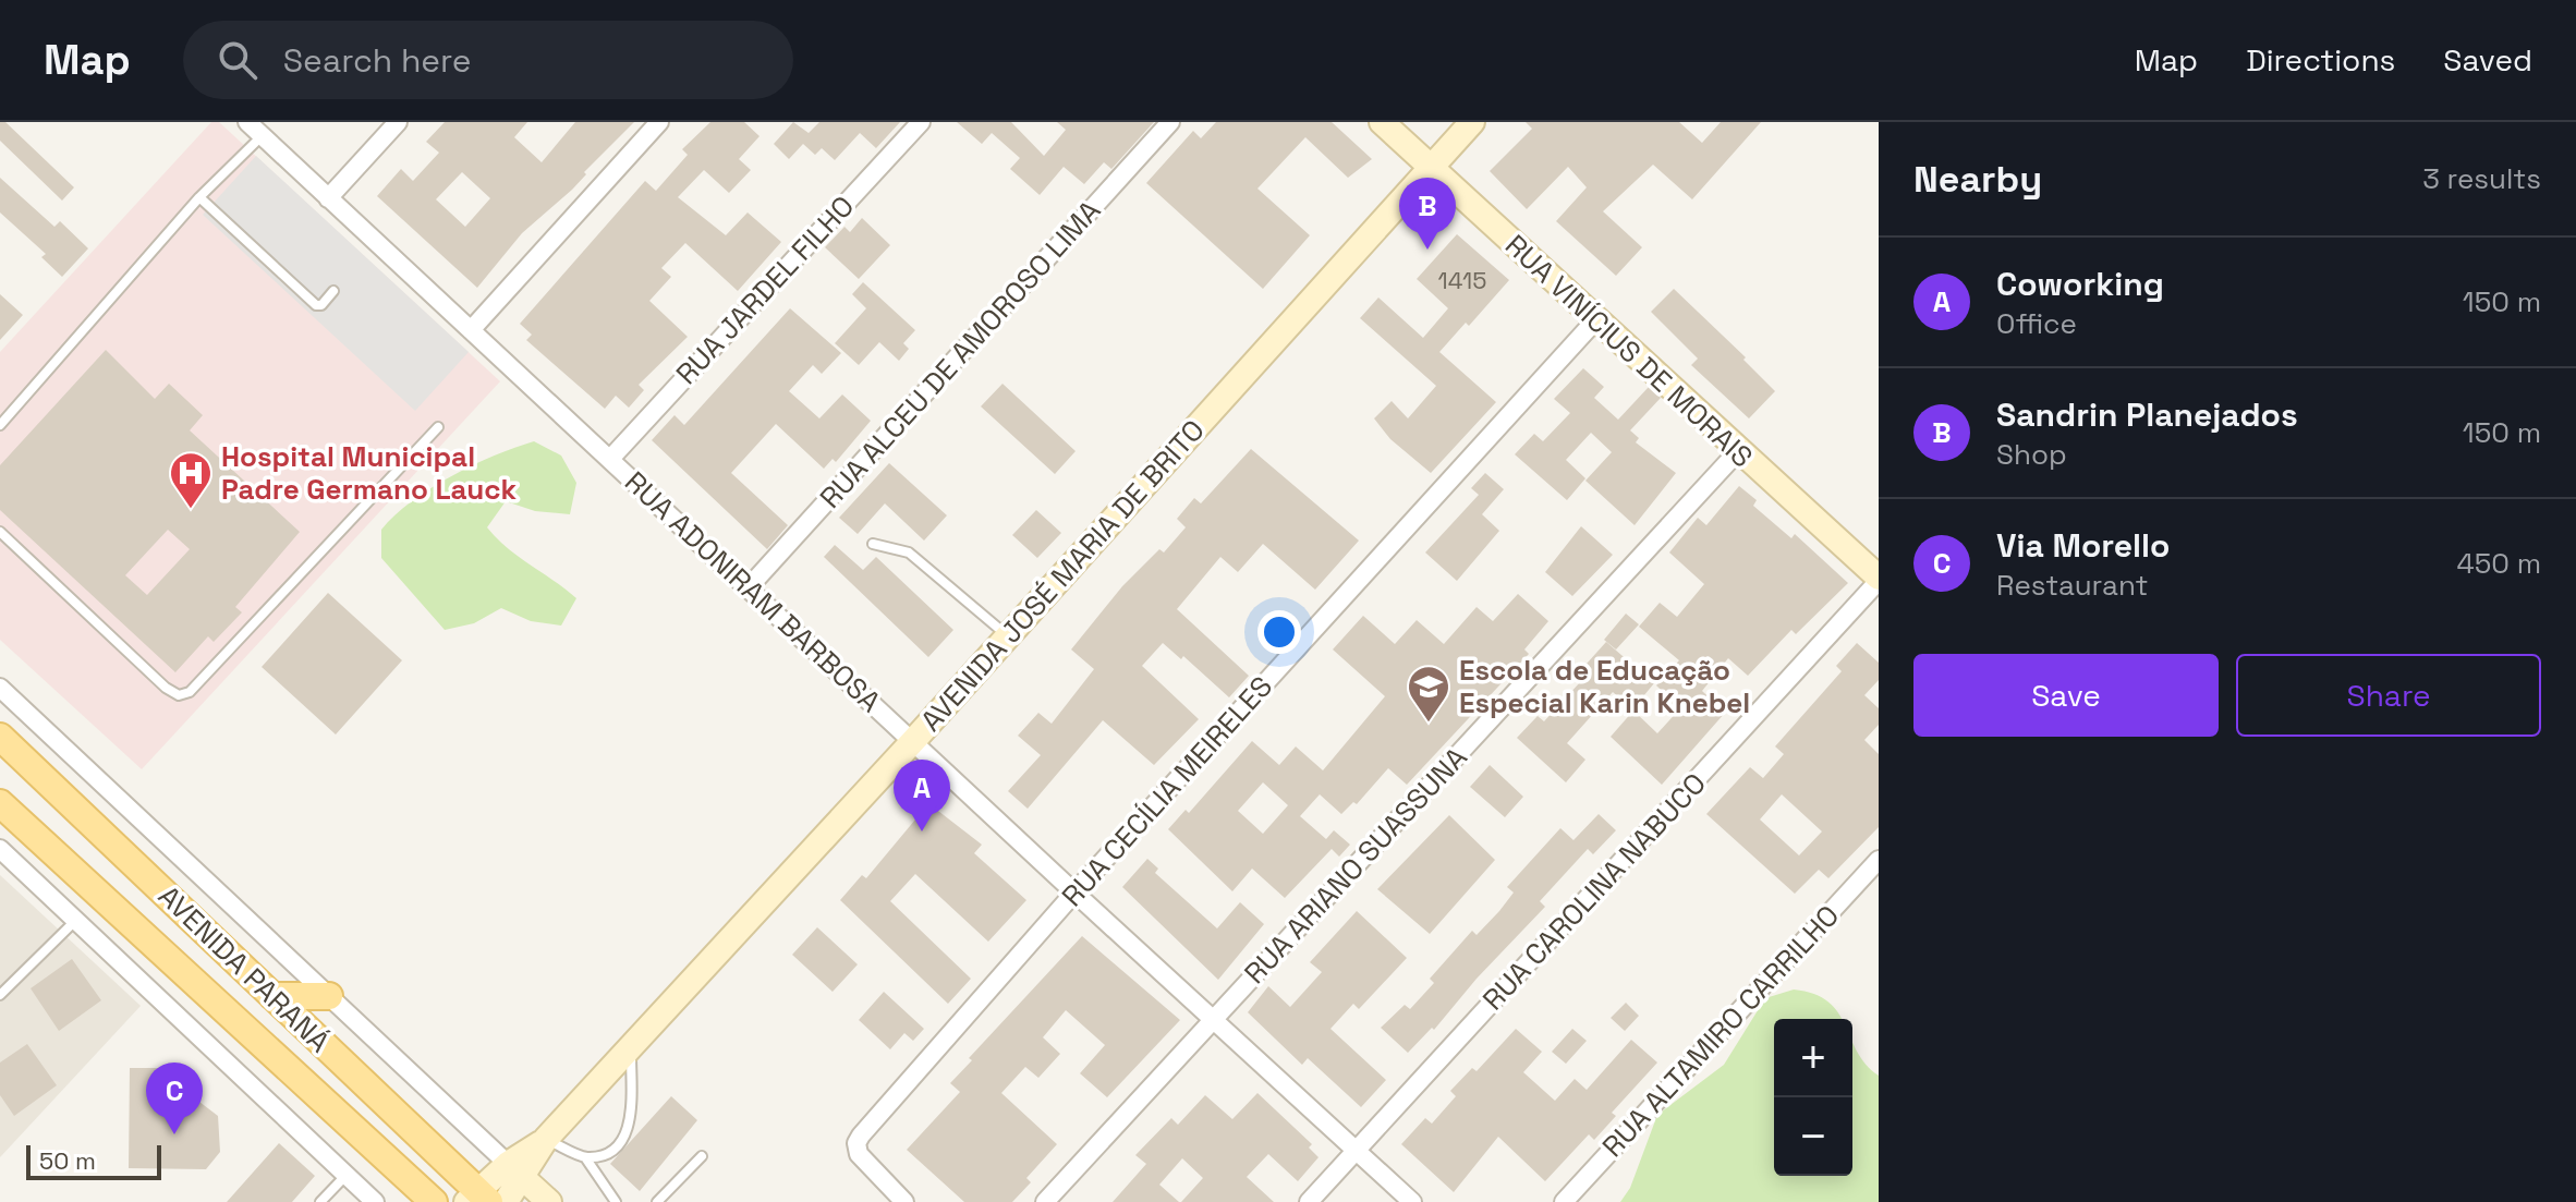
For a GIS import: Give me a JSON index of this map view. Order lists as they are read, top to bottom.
{
  "streets": {
    "main road": ["RUA VINÍCIUS DE MORAIS", "AVENIDA JOSÉ MARIA DE BRITO", "AVENIDA PARANÁ"],
    "street": [
      "RUA JARDEL FILHO",
      "RUA ALCEU DE AMOROSO LIMA",
      "RUA ADONIRAM BARBOSA",
      "RUA CECÍLIA MEIRELES",
      "RUA ARIANO SUASSUNA",
      "RUA CAROLINA NABUCO",
      "RUA ALTAMIRO CARRILHO"
    ]
  },
  "crossings": [
    ["RUA JARDEL FILHO", "RUA ADONIRAM BARBOSA"],
    ["RUA VINÍCIUS DE MORAIS", "AVENIDA JOSÉ MARIA DE BRITO"],
    ["RUA VINÍCIUS DE MORAIS", "RUA CECÍLIA MEIRELES"],
    ["RUA VINÍCIUS DE MORAIS", "RUA ARIANO SUASSUNA"],
    ["RUA VINÍCIUS DE MORAIS", "RUA CAROLINA NABUCO"],
    ["RUA ALCEU DE AMOROSO LIMA", "RUA ADONIRAM BARBOSA"],
    ["AVENIDA JOSÉ MARIA DE BRITO", "RUA ADONIRAM BARBOSA"],
    ["AVENIDA JOSÉ MARIA DE BRITO", "AVENIDA PARANÁ"],
    ["RUA ADONIRAM BARBOSA", "RUA CECÍLIA MEIRELES"],
    ["RUA ADONIRAM BARBOSA", "RUA ARIANO SUASSUNA"],
    ["RUA ADONIRAM BARBOSA", "RUA CAROLINA NABUCO"]
  ],
  "places": {
    "hospital": ["Hospital Municipal Padre Germano Lauck"],
    "school or university": ["Escola de Educação Especial Karin Knebel"]
  },
  "house_numbers": ["1415"],
  "scale_bar": "50 m",
  "page": {
    "header": "Map",
    "search": "Search here",
    "nav": ["Map", "Directions", "Saved"],
    "heading": ["Nearby", "3 results"],
    "pins": ["B", "A", "C"],
    "list": [
      {
        "mark": "A",
        "name": "Coworking",
        "note": "Office",
        "value": "150 m"
      },
      {
        "mark": "B",
        "name": "Sandrin Planejados",
        "note": "Shop",
        "value": "150 m"
      },
      {
        "mark": "C",
        "name": "Via Morello",
        "note": "Restaurant",
        "value": "450 m"
      }
    ],
    "buttons": ["Save", "Share"],
    "map_buttons": ["+", "−"],
    "scale": "50 m"
  }
}
